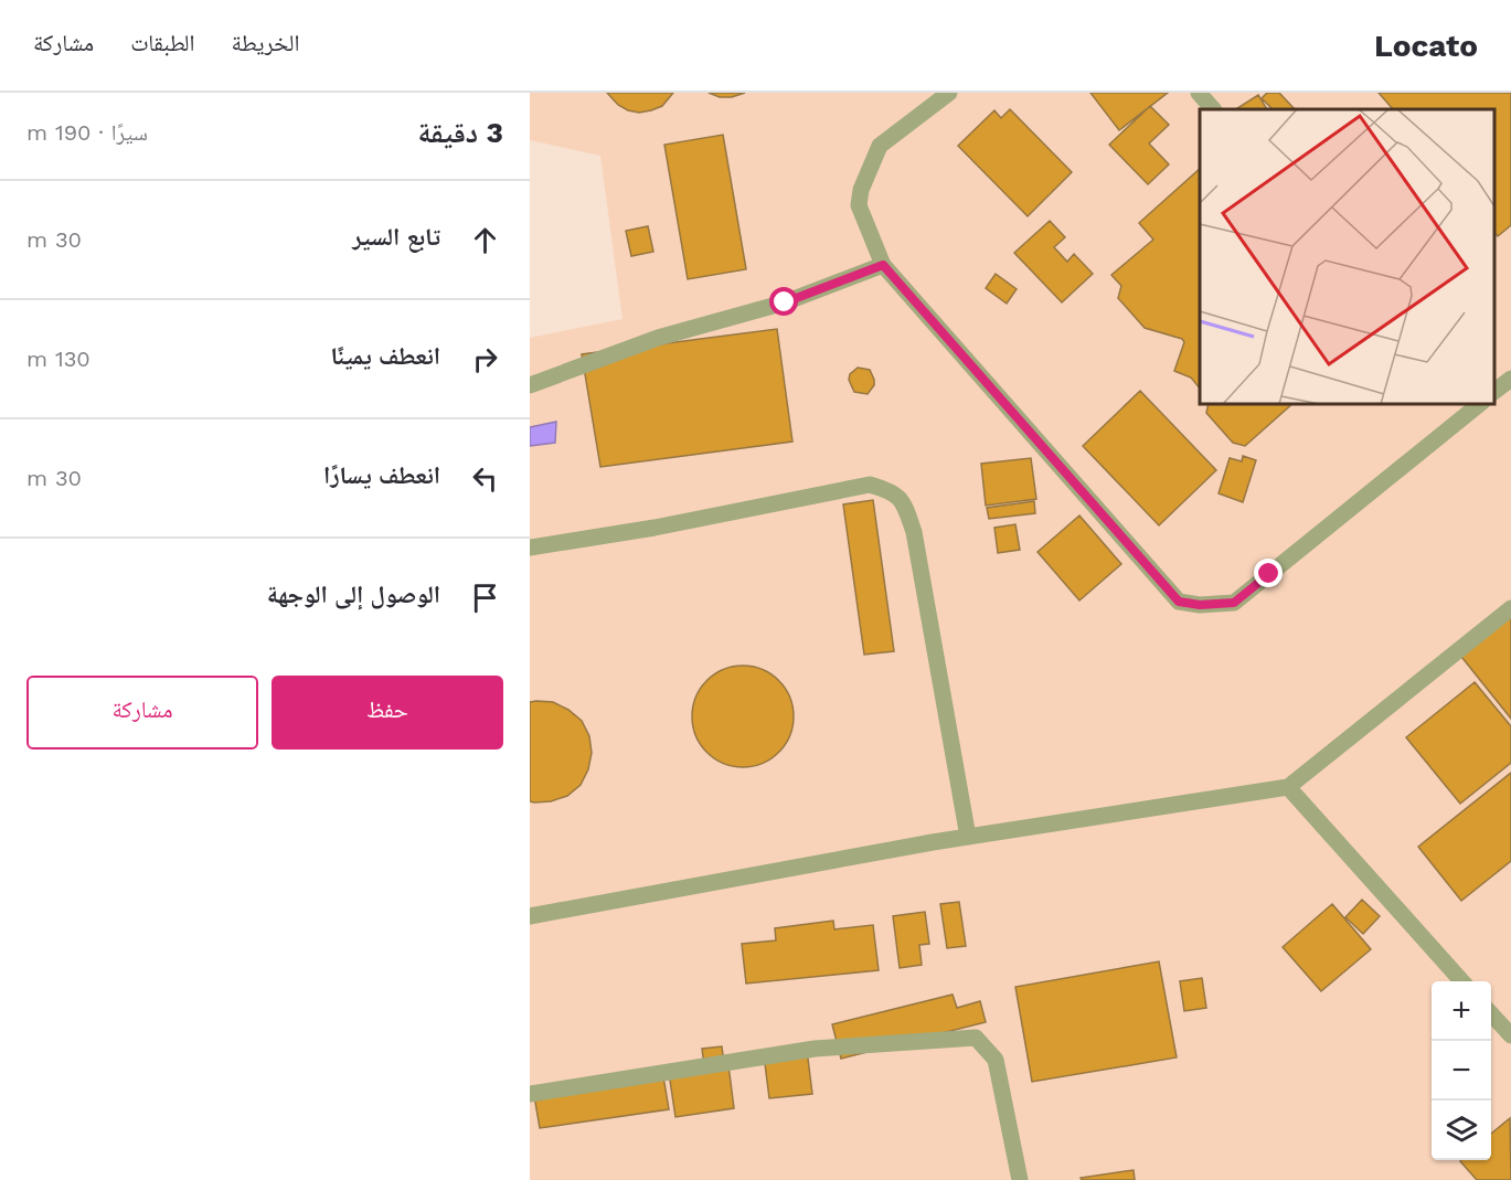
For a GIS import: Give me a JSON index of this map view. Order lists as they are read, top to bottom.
{
  "page": {
    "header": "Locato",
    "nav": ["الخريطة", "الطبقات", "مشاركة"],
    "heading": ["3 دقيقة", "سيرًا · 190 m"],
    "list": [
      ["تابع السير", "30 m"],
      ["انعطف يمينًا", "130 m"],
      ["انعطف يسارًا", "30 m"],
      "الوصول إلى الوجهة"
    ],
    "buttons": ["حفظ", "مشاركة"],
    "map_buttons": ["+", "−"]
  }
}
